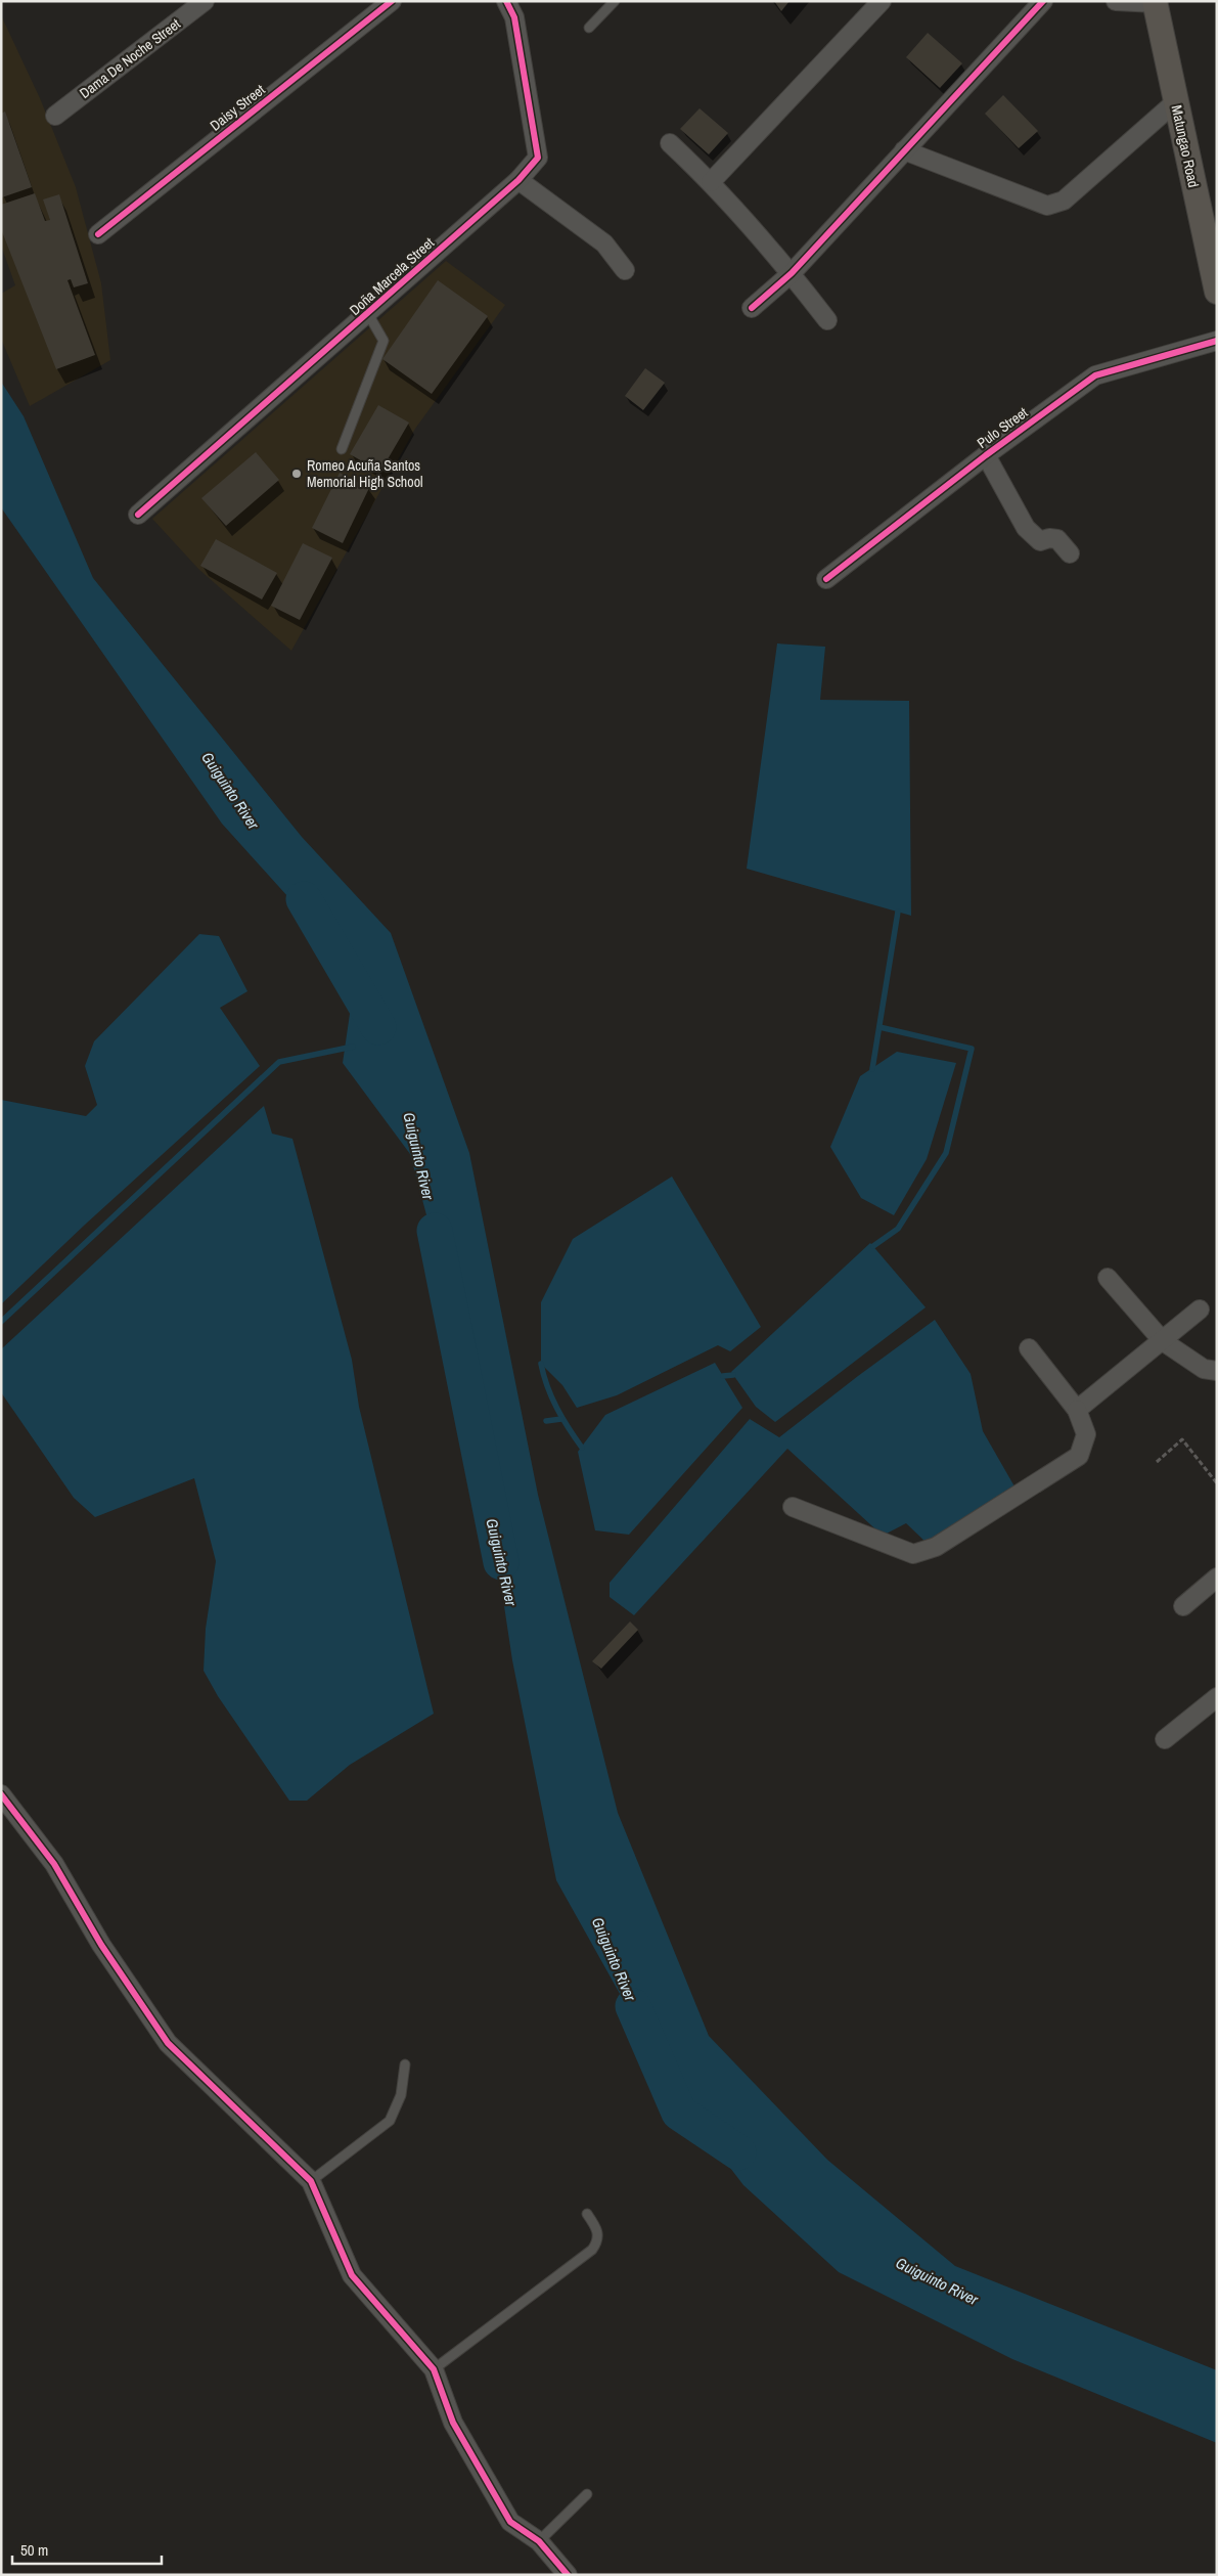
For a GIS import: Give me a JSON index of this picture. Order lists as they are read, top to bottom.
{
  "streets": {
    "main road": ["Matungao Road"],
    "street": [
      "Dama De Noche Street",
      "Daisy Street",
      "Doña Marcela Street",
      "Pulo Street"
    ]
  },
  "water": ["Guiguinto River"],
  "places": ["Romeo Acuña Santos Memorial High School"],
  "scale_bar": "50 m"
}
